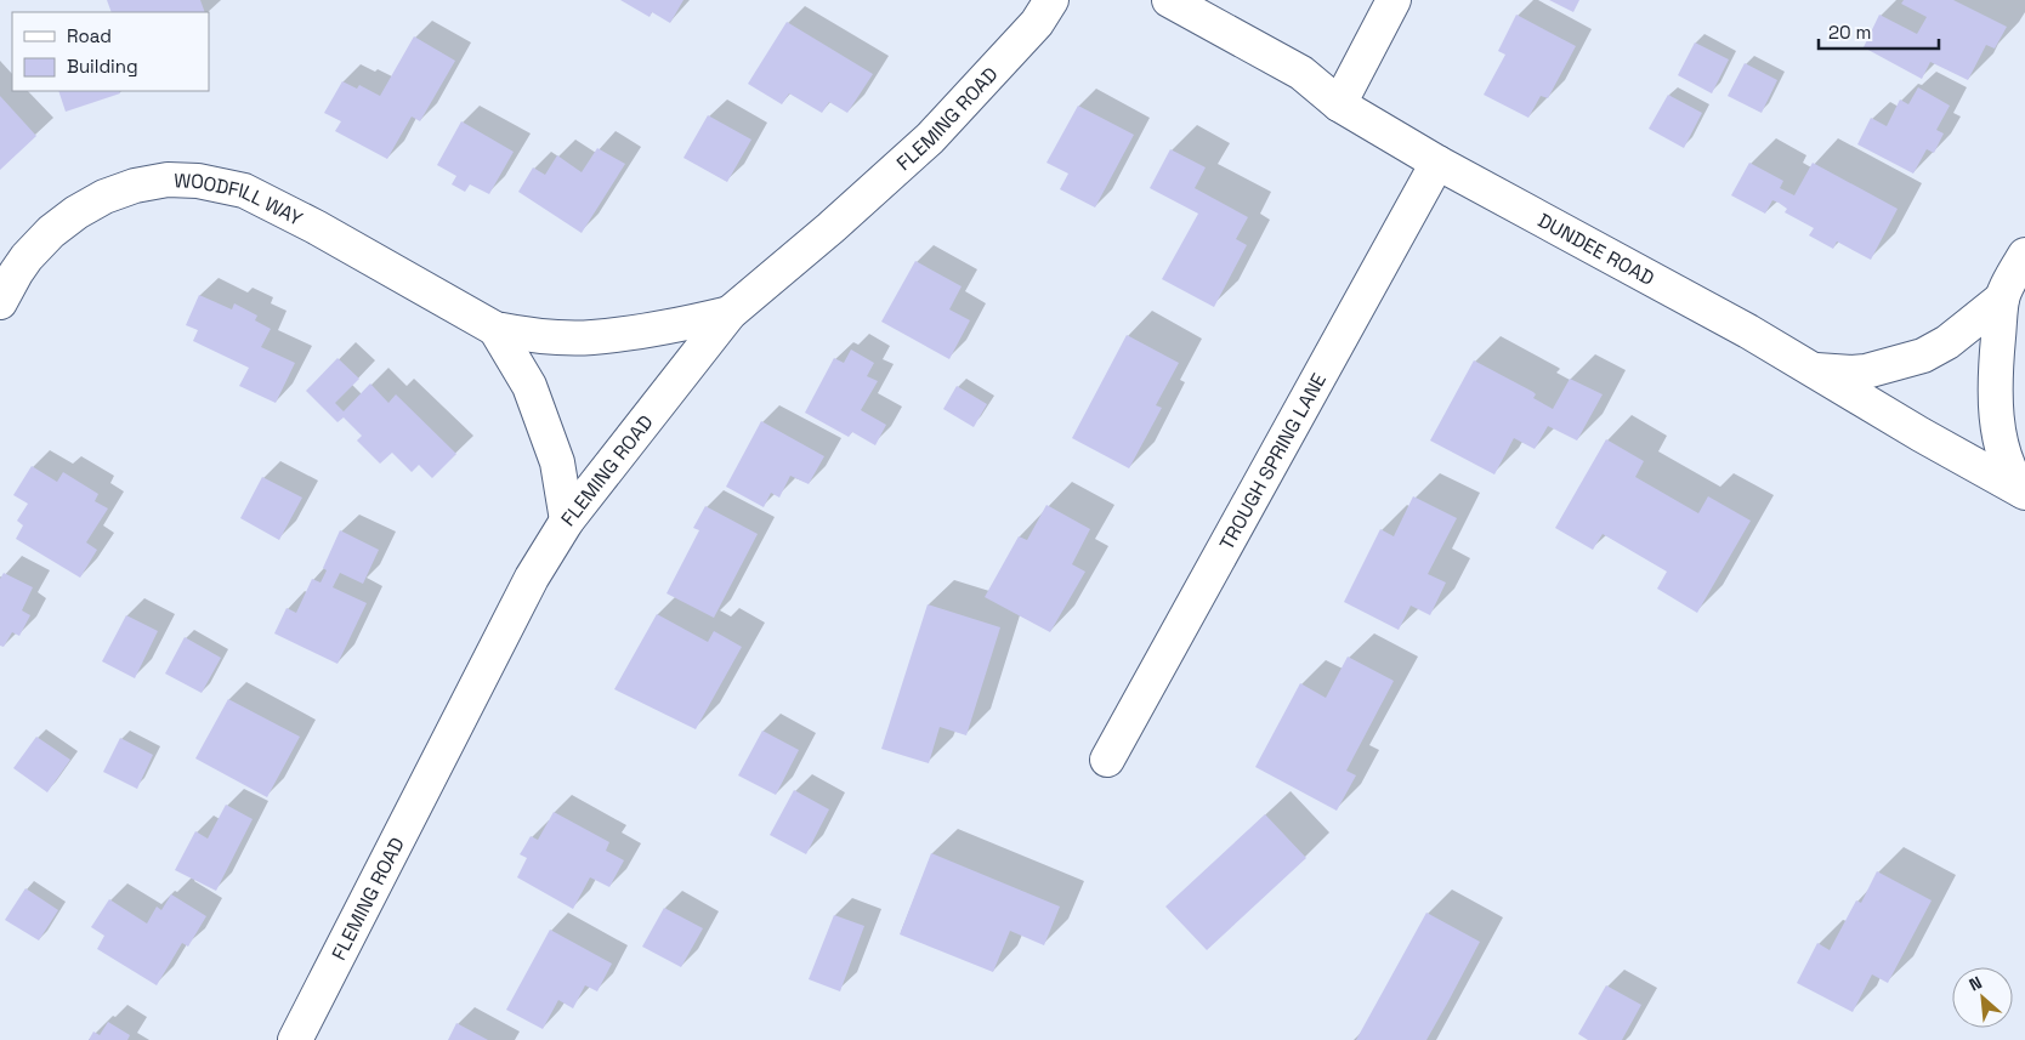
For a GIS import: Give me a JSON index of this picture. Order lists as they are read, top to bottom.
{
  "streets": {
    "street": [
      "FLEMING ROAD",
      "WOODFILL WAY",
      "DUNDEE ROAD",
      "TROUGH SPRING LANE"
    ]
  },
  "crossings": [
    ["FLEMING ROAD", "WOODFILL WAY"],
    ["DUNDEE ROAD", "TROUGH SPRING LANE"]
  ],
  "legend": ["Road", "Building"],
  "scale_bar": "20 m",
  "north": "top left"
}
